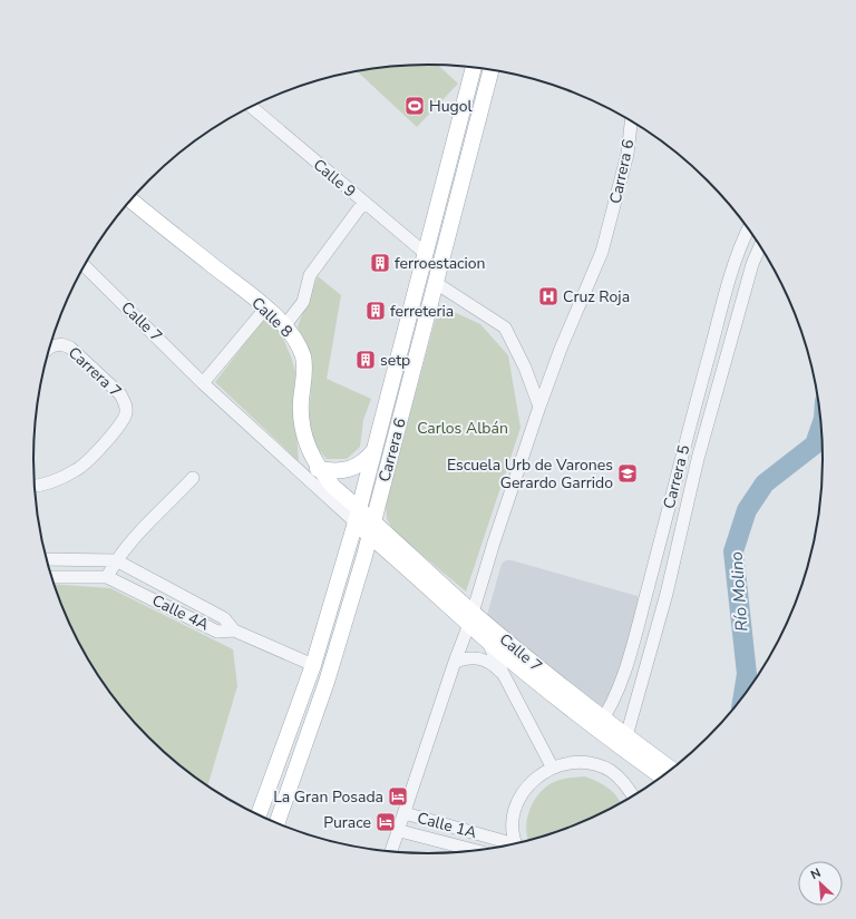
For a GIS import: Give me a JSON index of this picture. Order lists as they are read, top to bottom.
{
  "streets": {
    "main road": ["Carrera 6", "Calle 8", "Calle 7"],
    "street": [
      "Calle 9",
      "Carrera 7",
      "Carrera 5",
      "Calle 4A",
      "Calle 1A"
    ]
  },
  "crossings": [
    ["Carrera 6", "Calle 9"],
    ["Carrera 6", "Calle 8"],
    ["Carrera 6", "Calle 7"],
    ["Carrera 6", "Calle 4A"],
    ["Carrera 6", "Calle 1A"],
    ["Calle 8", "Calle 7"],
    ["Calle 7", "Carrera 5"]
  ],
  "water": ["Río Molino"],
  "parks": ["Carlos Albán"],
  "places": {
    "sports": ["Hugol"],
    "building": ["ferroestacion", "ferreteria", "setp"],
    "hospital": ["Cruz Roja"],
    "school or university": ["Escuela Urb de Varones Gerardo Garrido"],
    "hotel": ["La Gran Posada", "Purace"]
  },
  "north": "top left"
}
